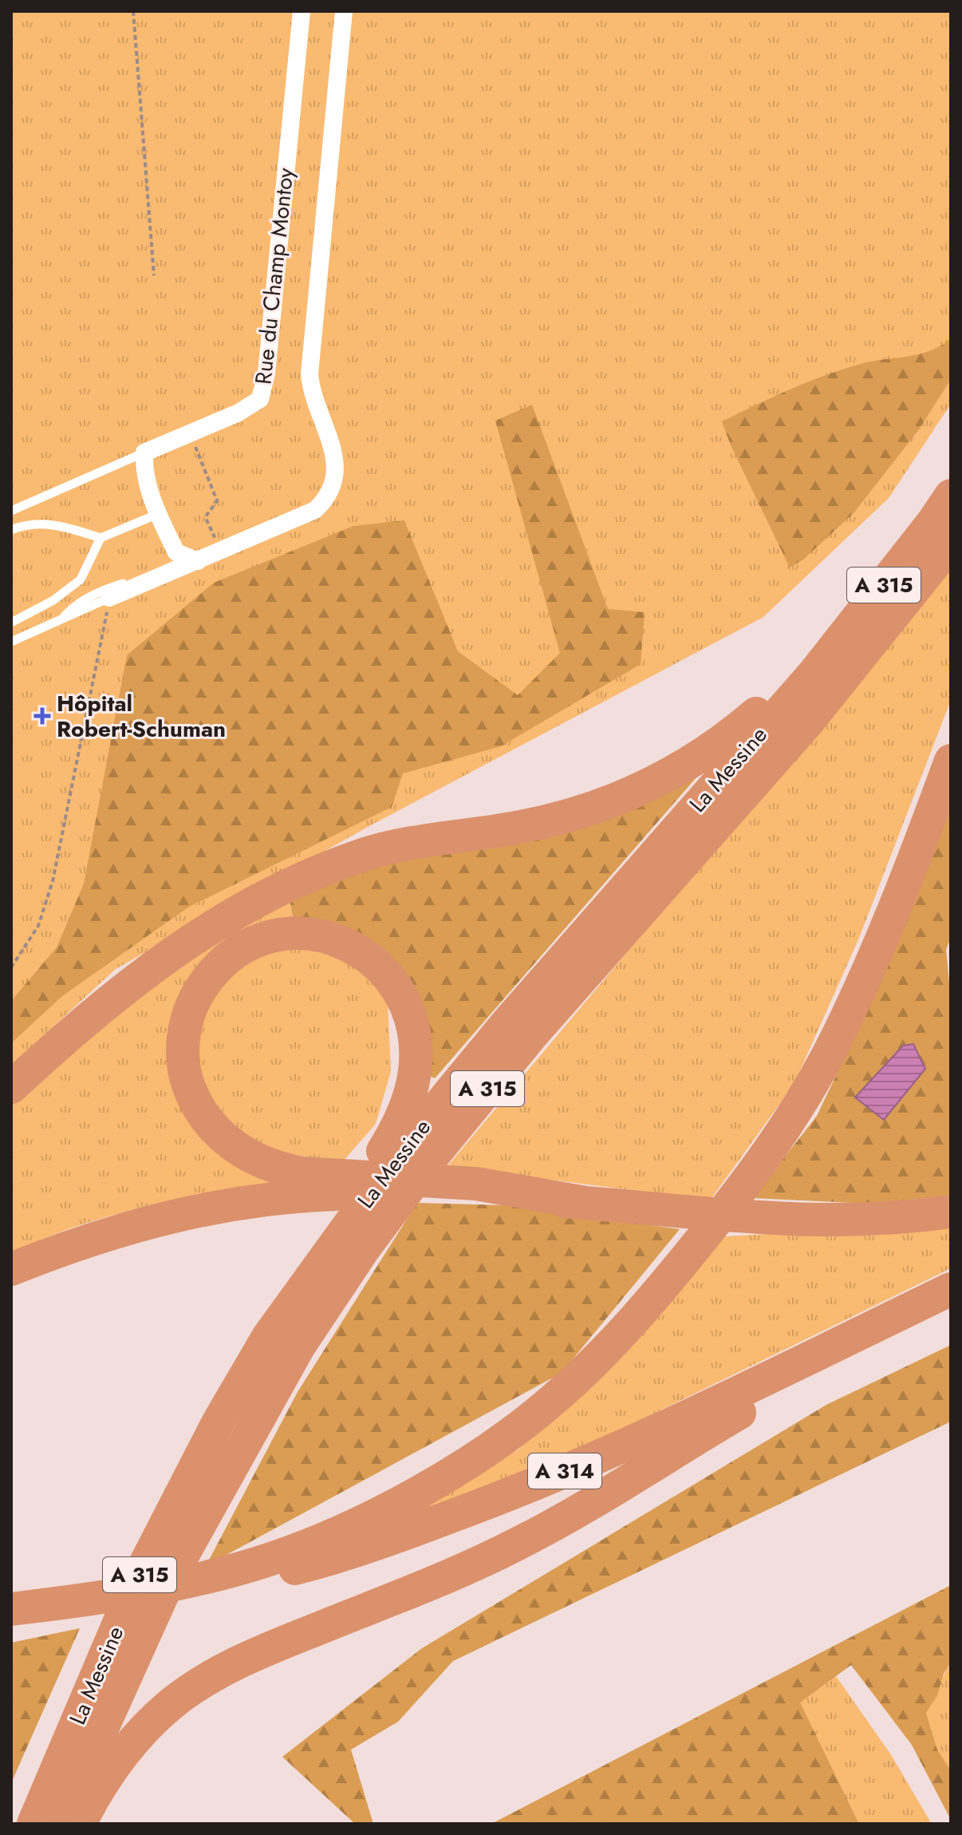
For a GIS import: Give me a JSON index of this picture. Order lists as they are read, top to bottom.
{
  "streets": {
    "highway": ["A 315", "La Messine", "A 314"],
    "street": ["Rue du Champ Montoy"]
  },
  "places": {
    "health": ["Hôpital Robert-Schuman"]
  }
}
